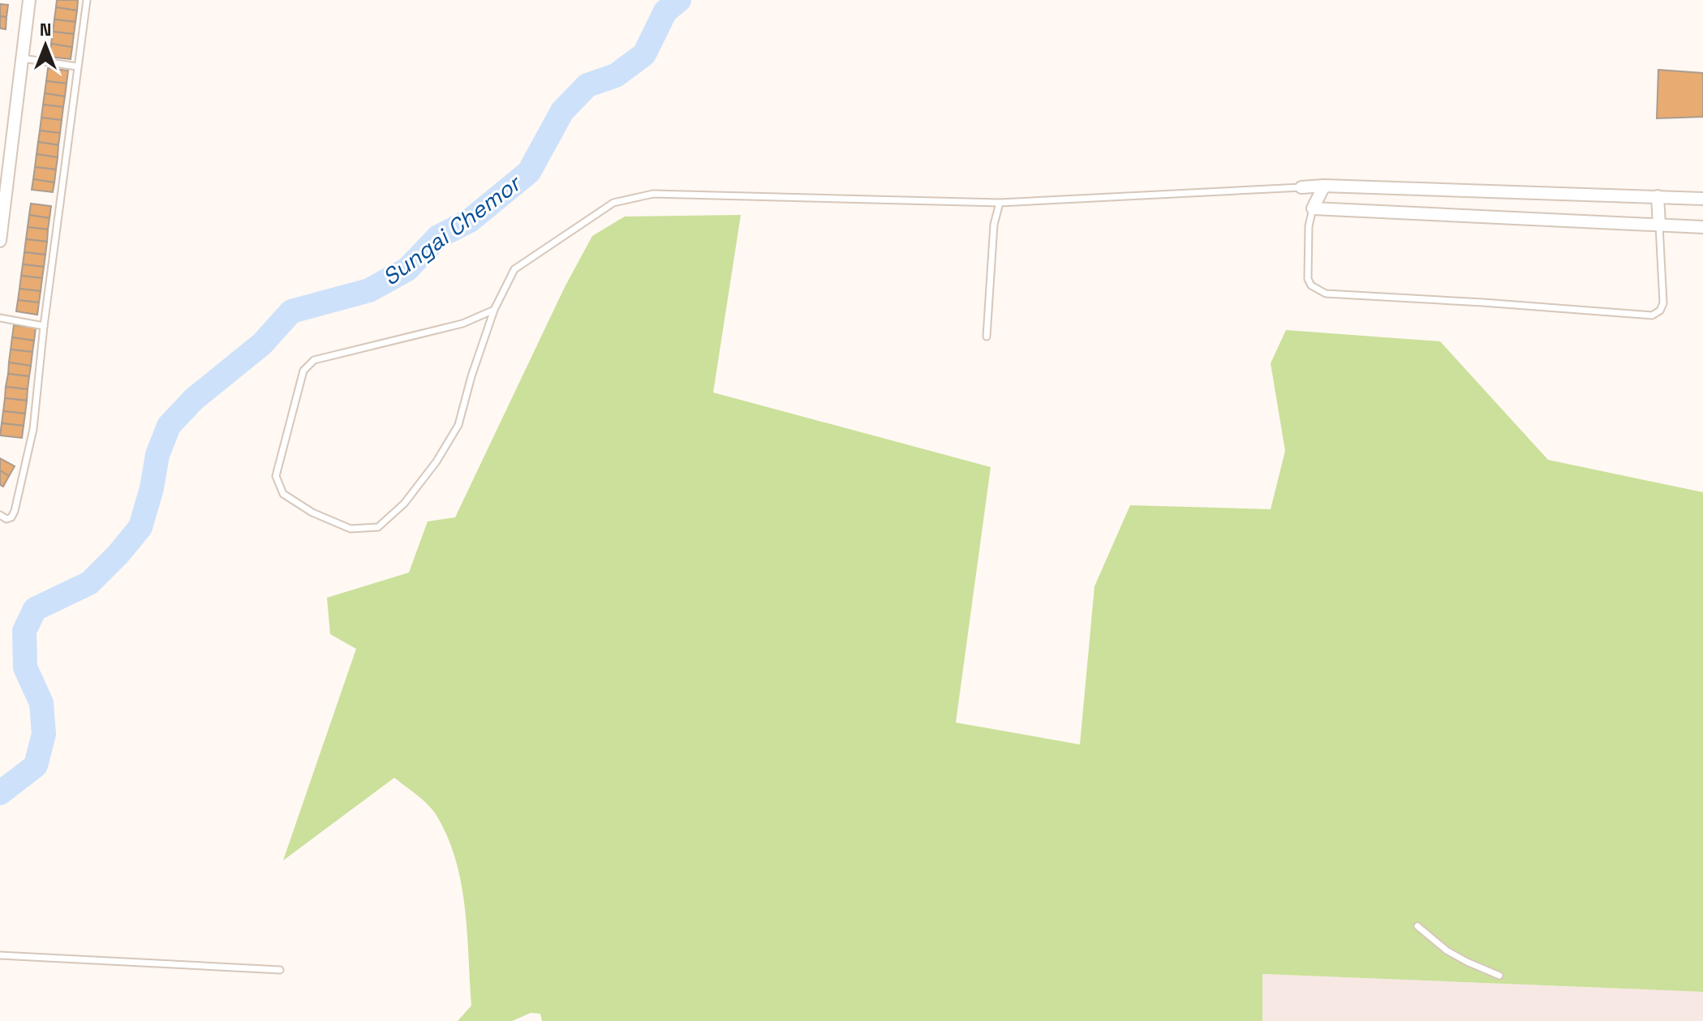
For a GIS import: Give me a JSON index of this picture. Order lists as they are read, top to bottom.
{
  "water": ["Sungai Chemor"],
  "north": "top"
}
